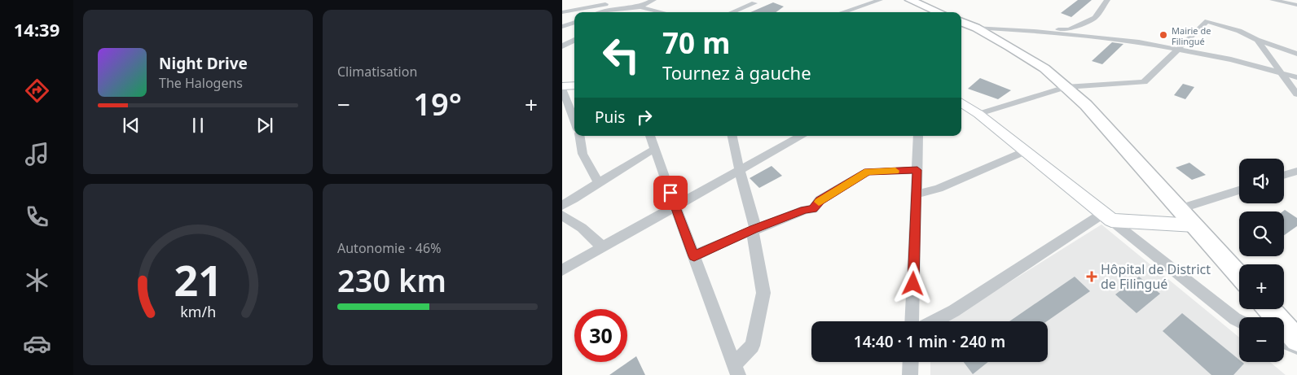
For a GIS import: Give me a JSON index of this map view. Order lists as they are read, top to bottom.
{
  "places": {
    "other": ["Mairie de Filingué"],
    "health": ["Hôpital de District de Filingué"]
  },
  "page": {
    "tabs": "14:39",
    "tile": [
      "Climatisation",
      ["Autonomie · 46%", "230 km"]
    ],
    "turn": ["70 m", "Tournez à gauche"],
    "song": ["Night Drive", "The Halogens"],
    "heat": ["−", "19°", "+"],
    "then": "Puis",
    "map_buttons": ["+", "−"],
    "limit": "30",
    "trip": "14:40 · 1 min · 240 m",
    "gauge": ["21", "km/h"]
  }
}
